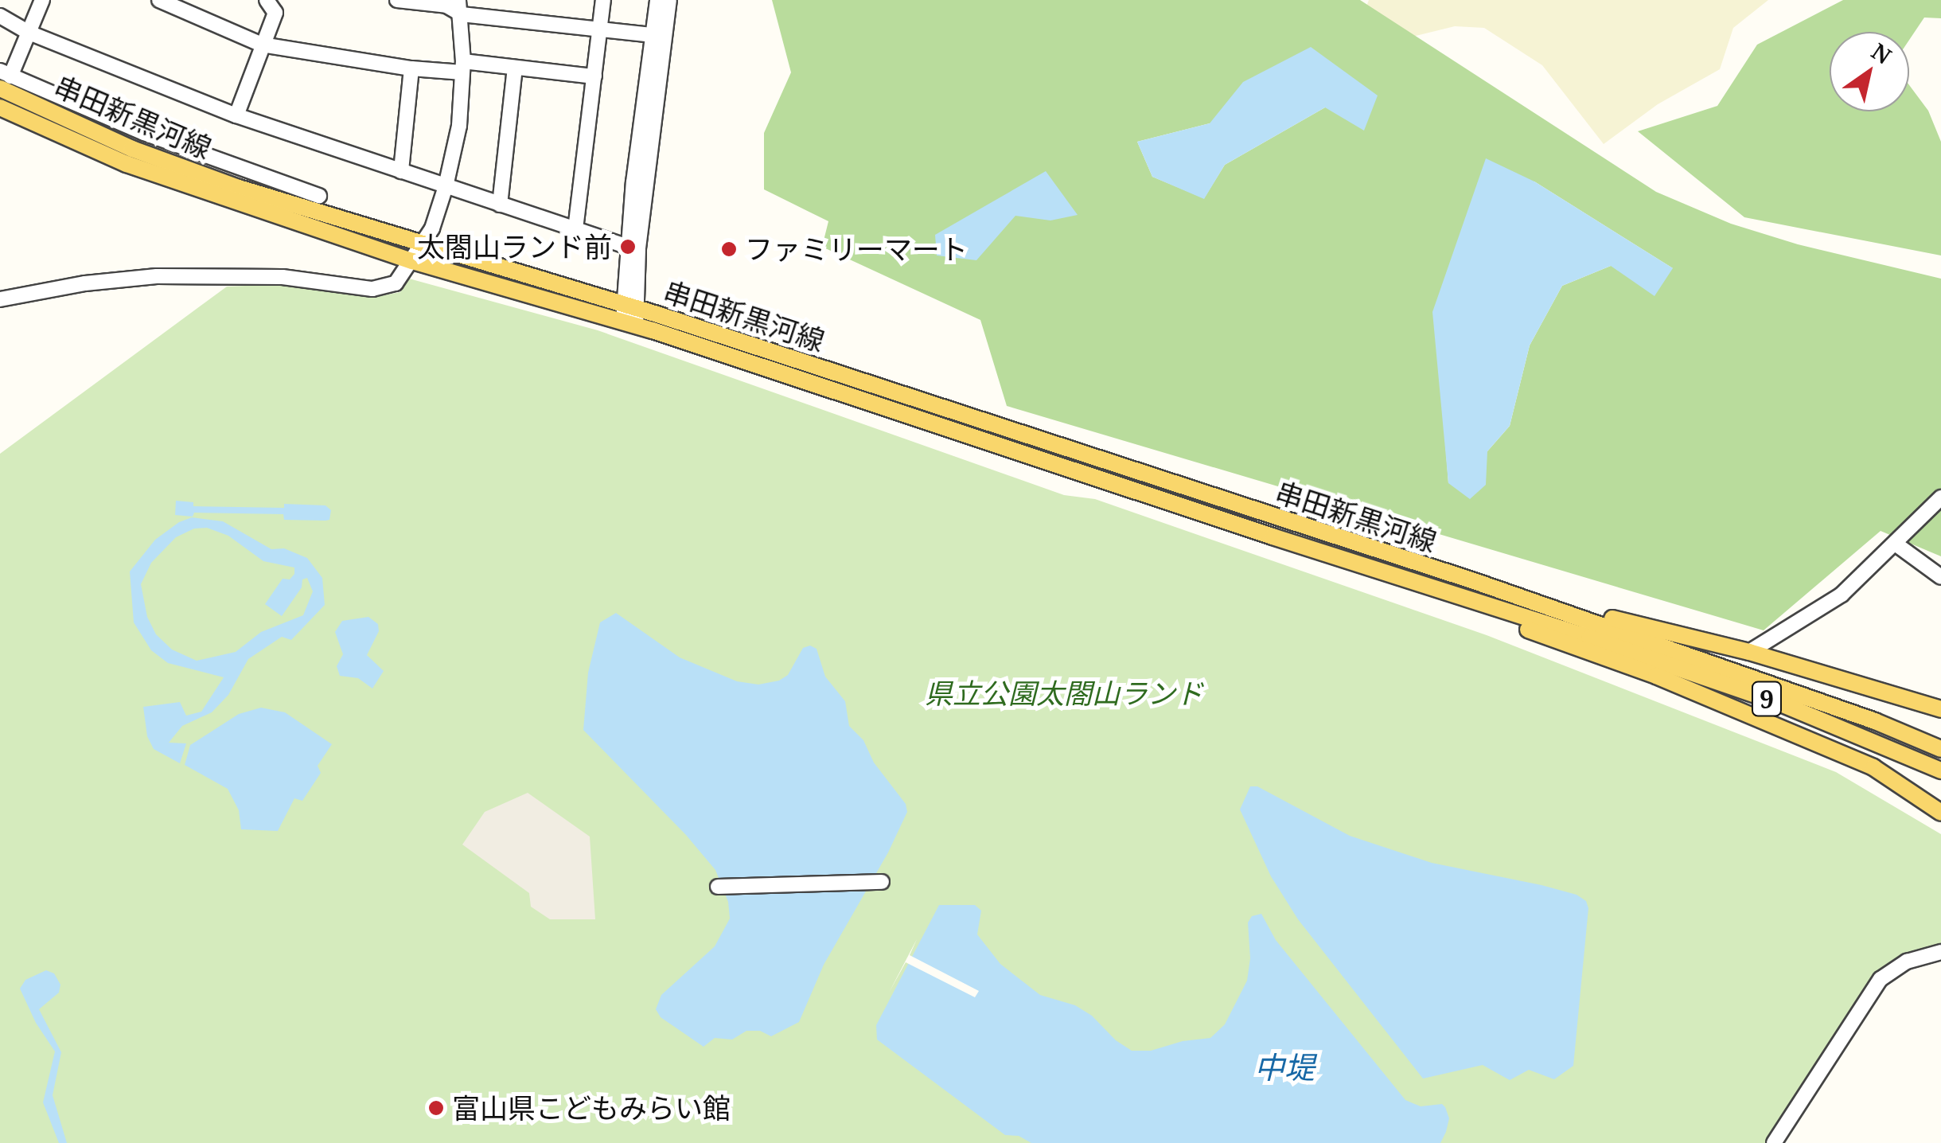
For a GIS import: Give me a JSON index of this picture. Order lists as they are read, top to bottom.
{
  "streets": {
    "main road": ["串田新黒河線", "9"]
  },
  "water": ["中堤"],
  "parks": ["県立公園太閤山ランド"],
  "places": ["太閤山ランド前", "ファミリーマート", "富山県こどもみらい館"],
  "north": "top right"
}
